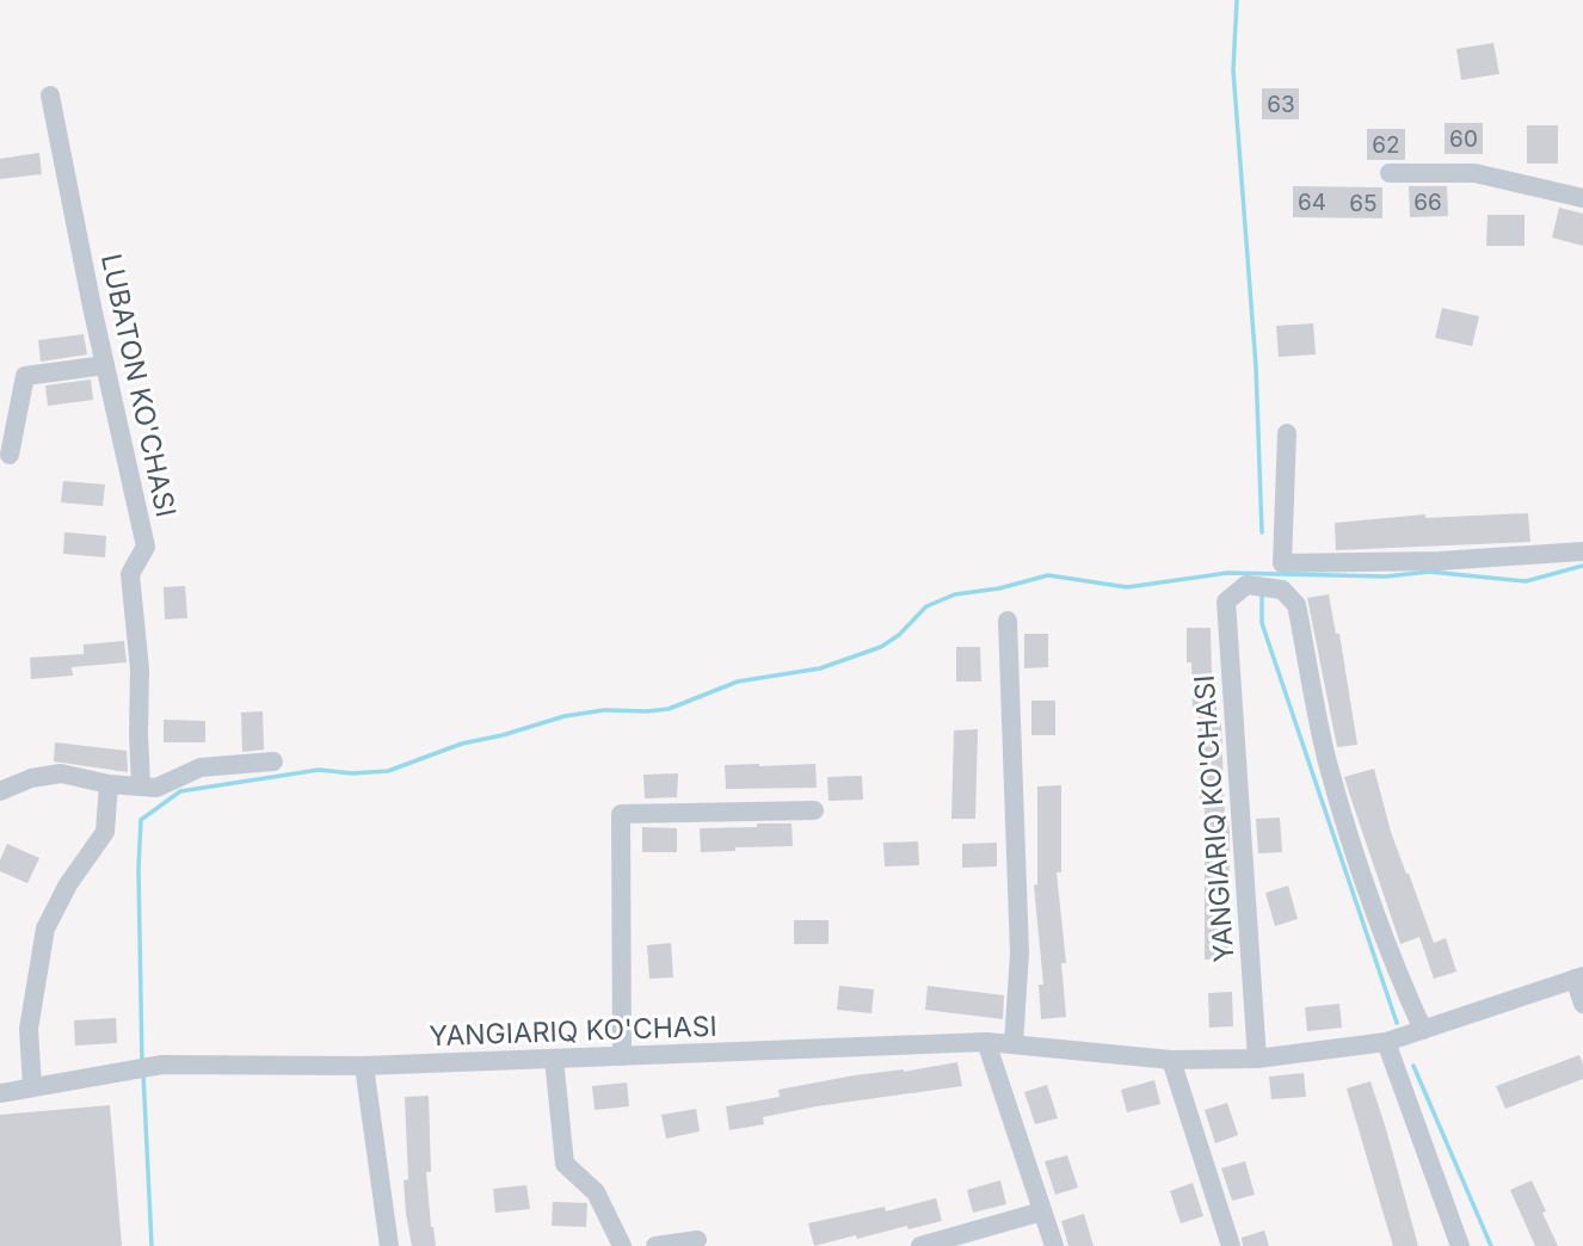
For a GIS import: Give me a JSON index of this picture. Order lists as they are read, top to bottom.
{
  "streets": {
    "street": ["LUBATON KO'CHASI", "YANGIARIQ KO'CHASI"]
  },
  "house_numbers": [
    "63",
    "60",
    "62",
    "64",
    "66",
    "65"
  ]
}
